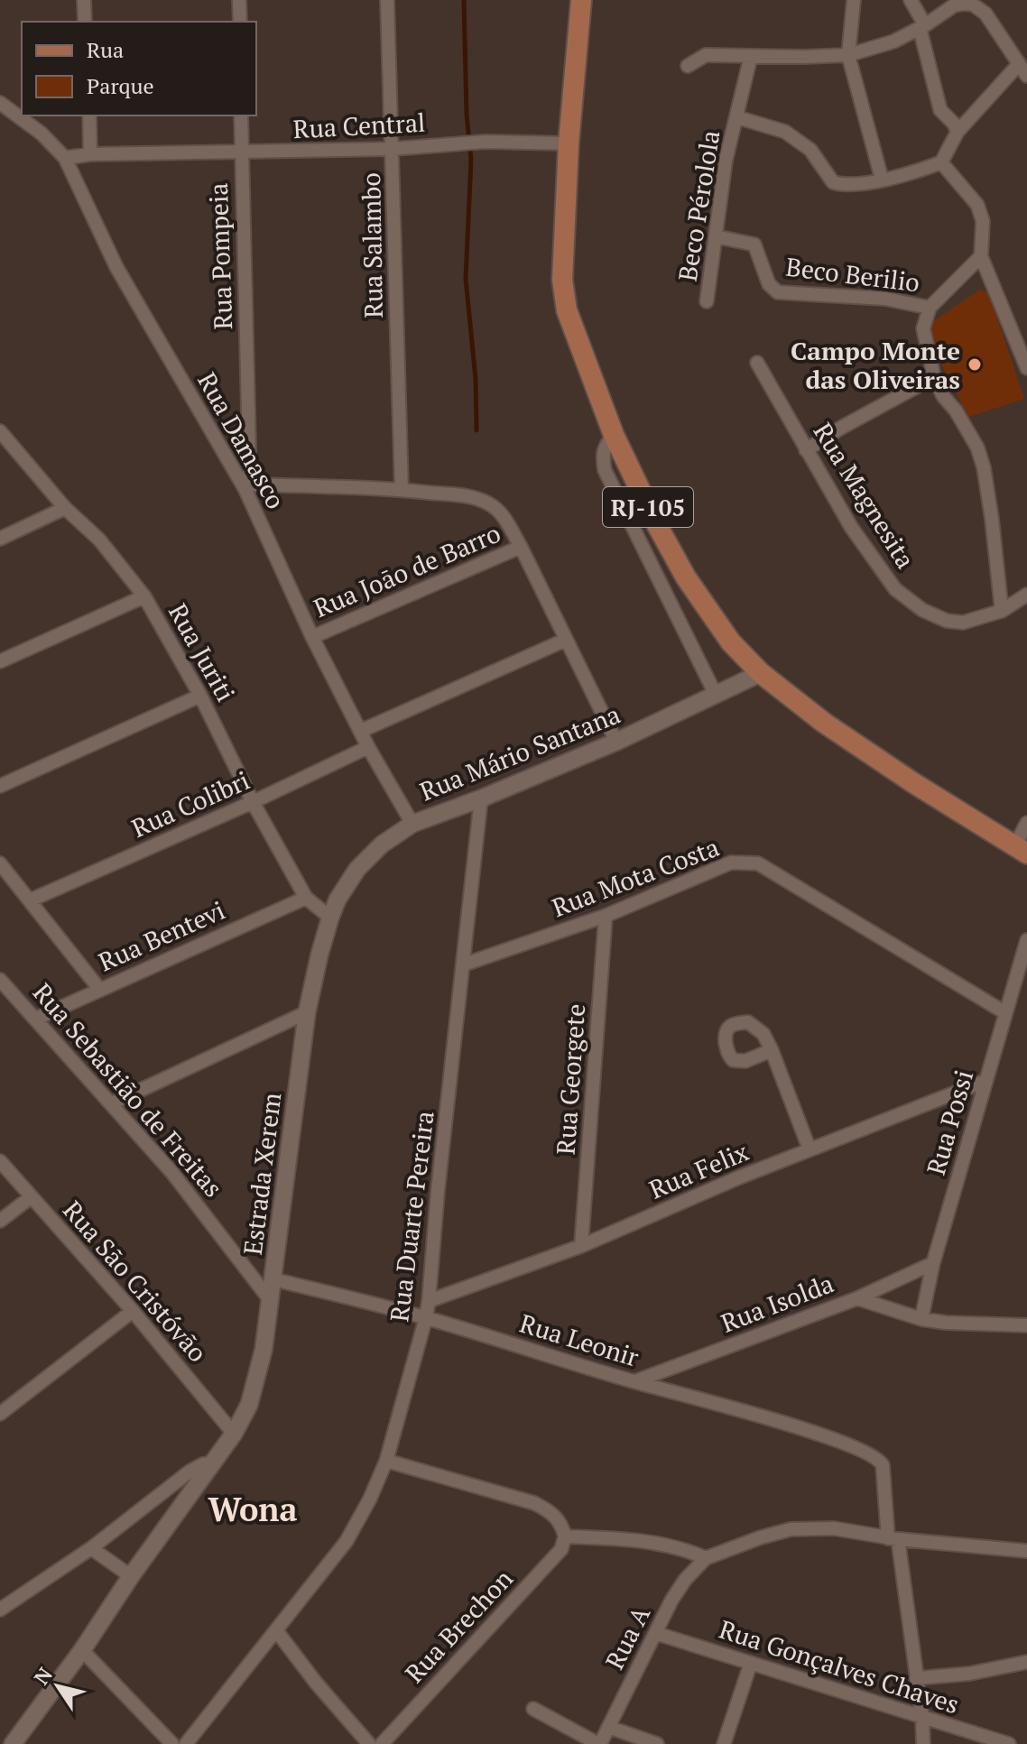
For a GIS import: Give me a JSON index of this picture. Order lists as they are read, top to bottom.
{
  "streets": {
    "main road": ["RJ-105"],
    "street": [
      "Rua Central",
      "Beco Pérolola",
      "Rua Salambo",
      "Rua Pompeia",
      "Beco Berilio",
      "Rua Damasco",
      "Rua Magnesita",
      "Rua Joāo de Barro",
      "Rua Juriti",
      "Rua Mário Santana",
      "Rua Colibri",
      "Rua Mota Costa",
      "Rua Bentevi",
      "Rua Georgete",
      "Rua Sebastião de Freitas",
      "Rua Possi",
      "Rua Felix",
      "Estrada Xerem",
      "Rua Duarte Pereira",
      "Rua São Cristóvão",
      "Rua Isolda",
      "Rua Leonir",
      "Rua Brechon",
      "Rua A",
      "Rua Gonçalves Chaves"
    ]
  },
  "crossings": [
    ["Rua Central", "Rua Salambo"],
    ["Rua Central", "Rua Pompeia"],
    ["Rua Central", "Rua Damasco"],
    ["Rua Central", "RJ-105"],
    ["Beco Pérolola", "Beco Berilio"],
    ["Rua Pompeia", "Rua Damasco"],
    ["Rua Damasco", "Rua Joāo de Barro"],
    ["Rua Damasco", "Rua Mário Santana"],
    ["Rua Damasco", "Rua Colibri"],
    ["RJ-105", "Rua Mário Santana"],
    ["Rua Juriti", "Rua Mário Santana"],
    ["Rua Juriti", "Rua Colibri"],
    ["Rua Juriti", "Rua Bentevi"],
    ["Rua Juriti", "Estrada Xerem"],
    ["Rua Mário Santana", "Estrada Xerem"],
    ["Rua Mário Santana", "Rua Duarte Pereira"],
    ["Rua Mota Costa", "Rua Georgete"],
    ["Rua Mota Costa", "Rua Possi"],
    ["Rua Mota Costa", "Rua Duarte Pereira"],
    ["Rua Bentevi", "Rua Sebastião de Freitas"],
    ["Rua Georgete", "Rua Felix"],
    ["Rua Sebastião de Freitas", "Estrada Xerem"],
    ["Rua Possi", "Rua Felix"],
    ["Rua Possi", "Rua Isolda"],
    ["Rua Felix", "Rua Duarte Pereira"],
    ["Estrada Xerem", "Rua São Cristóvão"],
    ["Estrada Xerem", "Rua Leonir"],
    ["Rua Duarte Pereira", "Rua Leonir"],
    ["Rua Isolda", "Rua Leonir"],
    ["Rua A", "Rua Gonçalves Chaves"]
  ],
  "districts": ["Wona"],
  "places": ["Campo Monte das Oliveiras"],
  "legend": ["Rua", "Parque"],
  "north": "top left"
}
